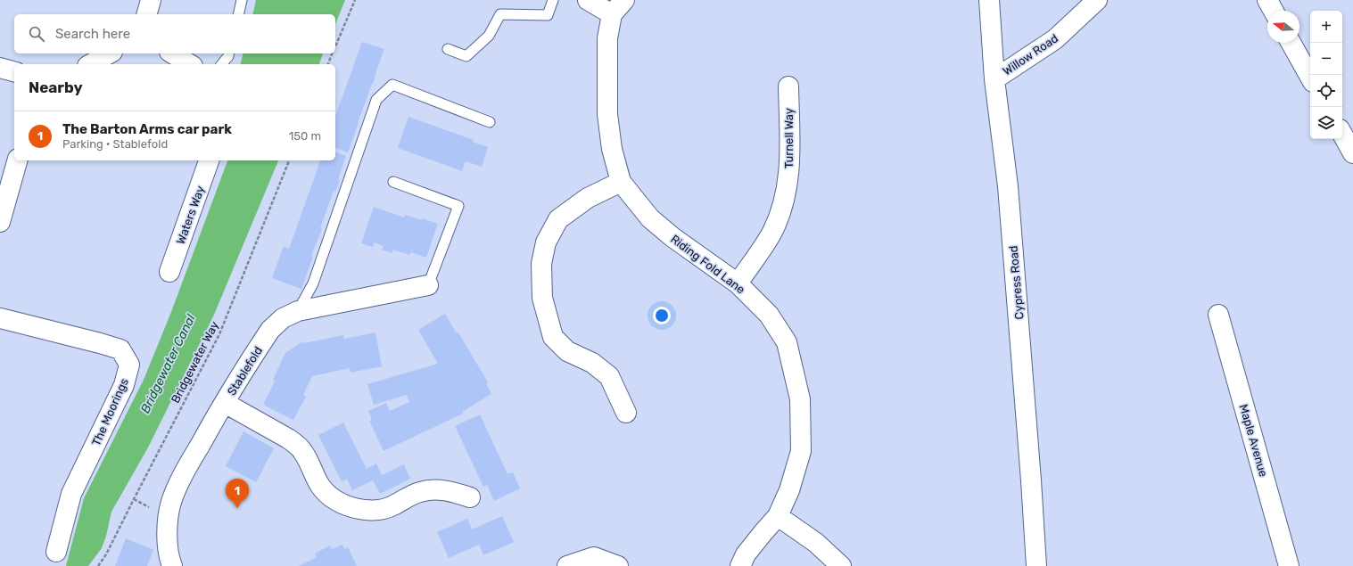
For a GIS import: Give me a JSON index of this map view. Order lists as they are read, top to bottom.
{
  "streets": {
    "street": [
      "Willow Road",
      "Turnell Way",
      "Waters Way",
      "Riding Fold Lane",
      "Cypress Road",
      "Stablefold",
      "The Moorings",
      "Maple Avenue"
    ],
    "path": ["Bridgewater Way"]
  },
  "crossings": [
    ["Willow Road", "Cypress Road"],
    ["Turnell Way", "Riding Fold Lane"]
  ],
  "water": ["Bridgewater Canal"],
  "north": "left",
  "page": {
    "map_buttons": ["+", "−"],
    "search": "Search here",
    "heading": "Nearby",
    "list": [
      {
        "mark": "1",
        "name": "The Barton Arms car park",
        "note": "Parking · Stablefold",
        "value": "150 m"
      }
    ],
    "pins": "1"
  }
}
